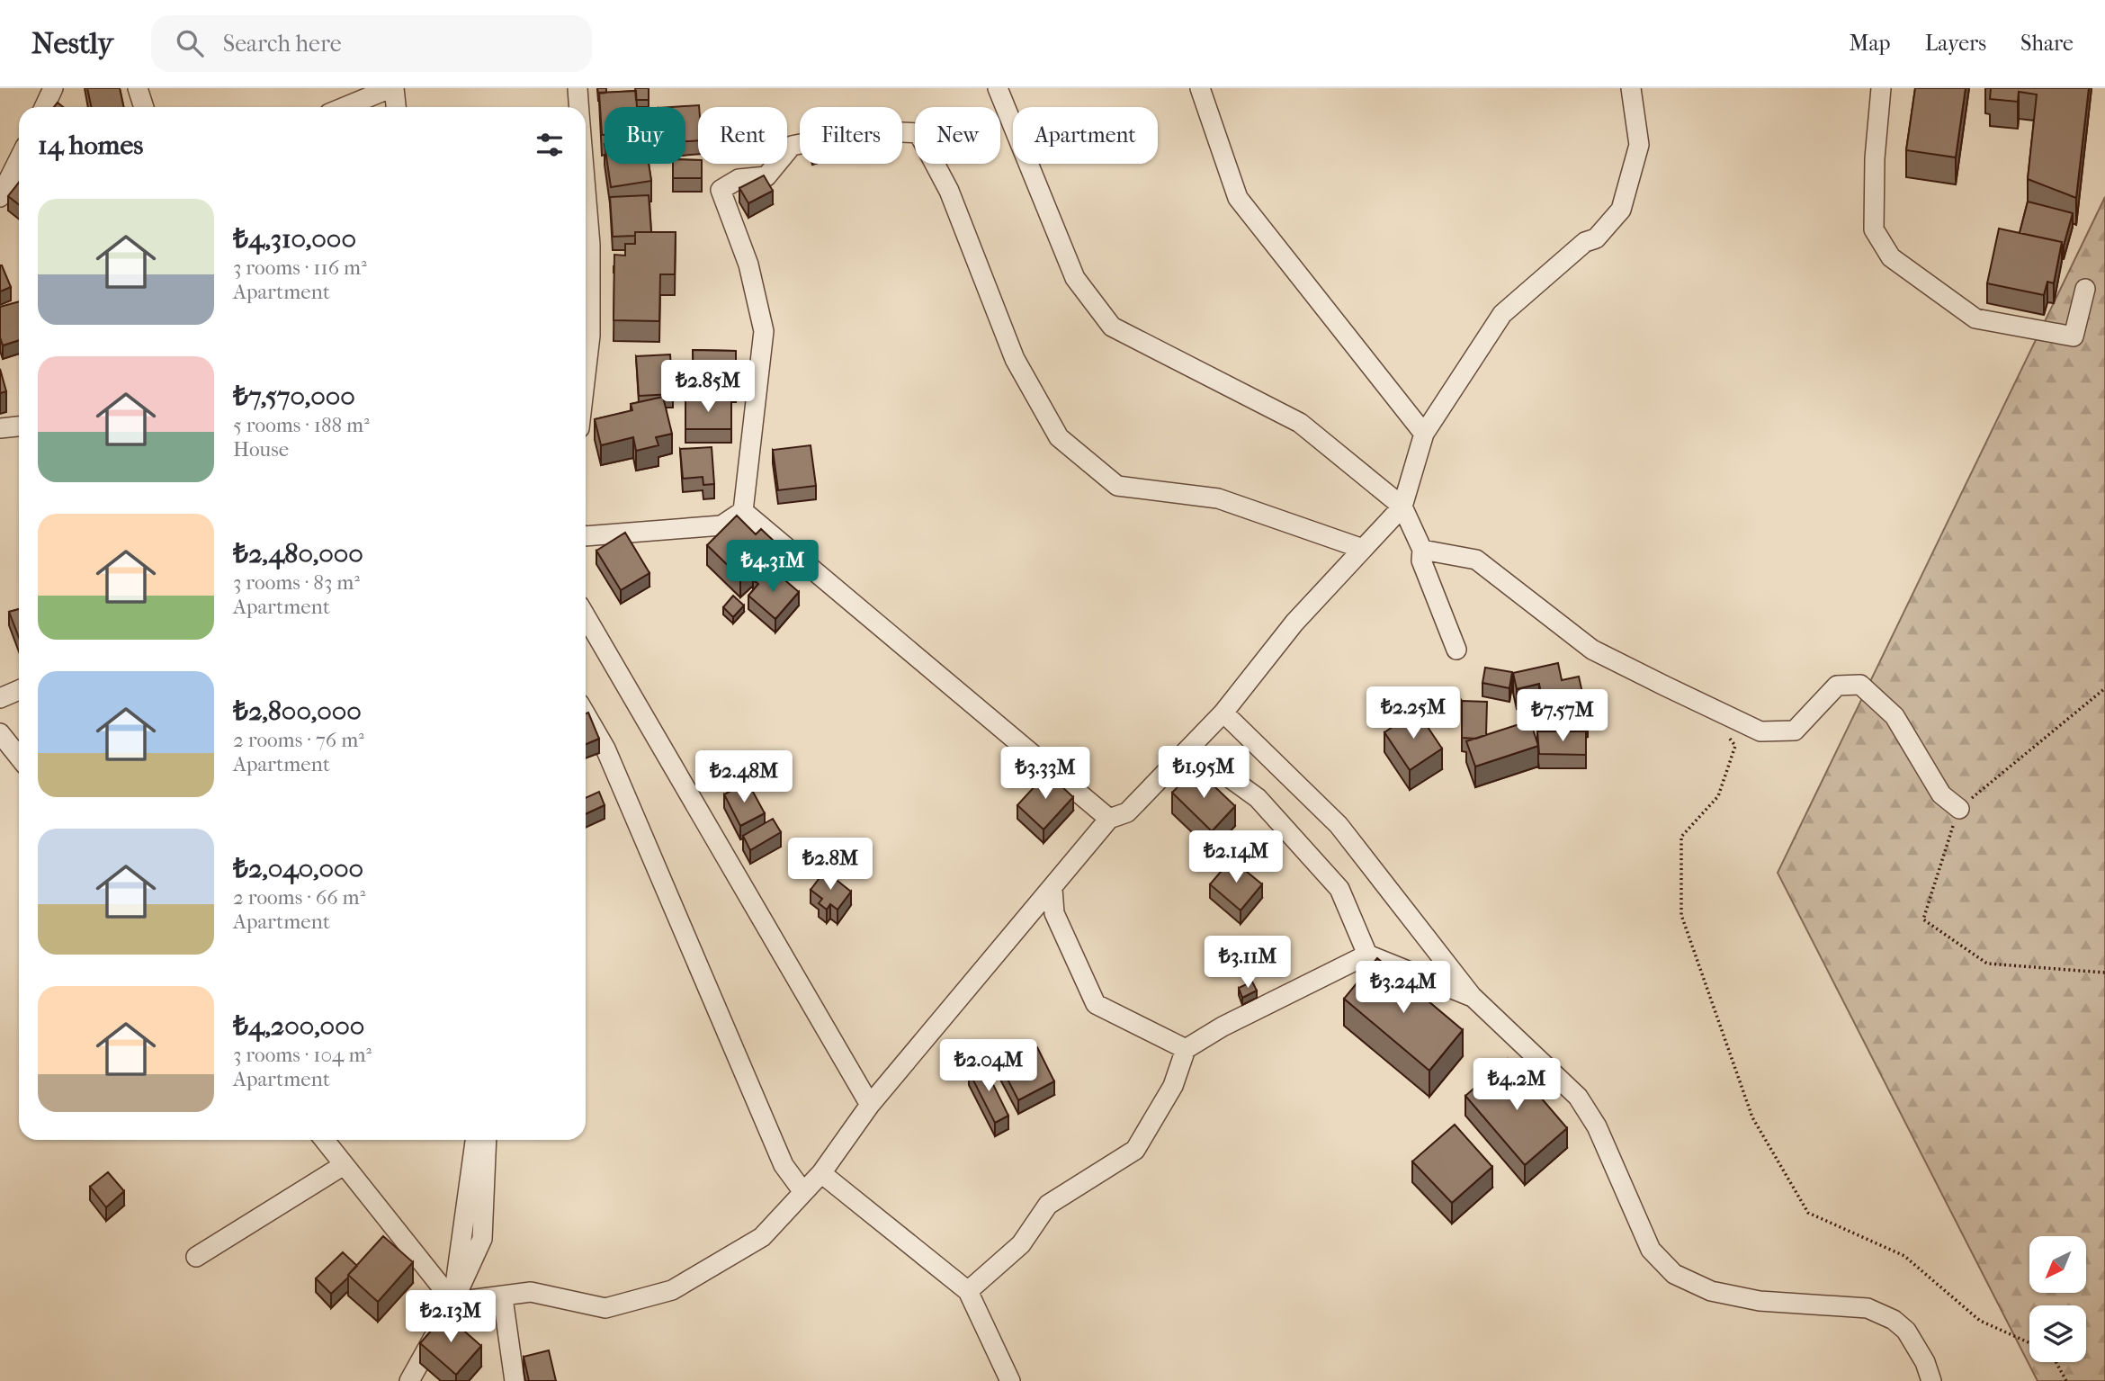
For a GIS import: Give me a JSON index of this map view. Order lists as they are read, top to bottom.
{
  "north": "bottom left",
  "page": {
    "header": "Nestly",
    "search": "Search here",
    "nav": ["Map", "Layers", "Share"],
    "chip": [
      "Buy",
      "Rent",
      "Filters",
      "New",
      "Apartment"
    ],
    "heading": "14 homes",
    "list": [
      {
        "name": "₺4,310,000",
        "note": "3 rooms · 116 m² · Apartment"
      },
      {
        "name": "₺7,570,000",
        "note": "5 rooms · 188 m² · House"
      },
      {
        "name": "₺2,480,000",
        "note": "3 rooms · 83 m² · Apartment"
      },
      {
        "name": "₺2,800,000",
        "note": "2 rooms · 76 m² · Apartment"
      },
      {
        "name": "₺2,040,000",
        "note": "2 rooms · 66 m² · Apartment"
      },
      {
        "name": "₺4,200,000",
        "note": "3 rooms · 104 m² · Apartment"
      }
    ],
    "price": [
      "₺2.85M",
      "₺4.31M",
      "₺2.25M",
      "₺7.57M",
      "₺1.95M",
      "₺3.33M",
      "₺2.48M",
      "₺2.14M",
      "₺2.8M",
      "₺3.11M",
      "₺3.24M",
      "₺2.04M",
      "₺4.2M",
      "₺2.13M"
    ]
  }
}
